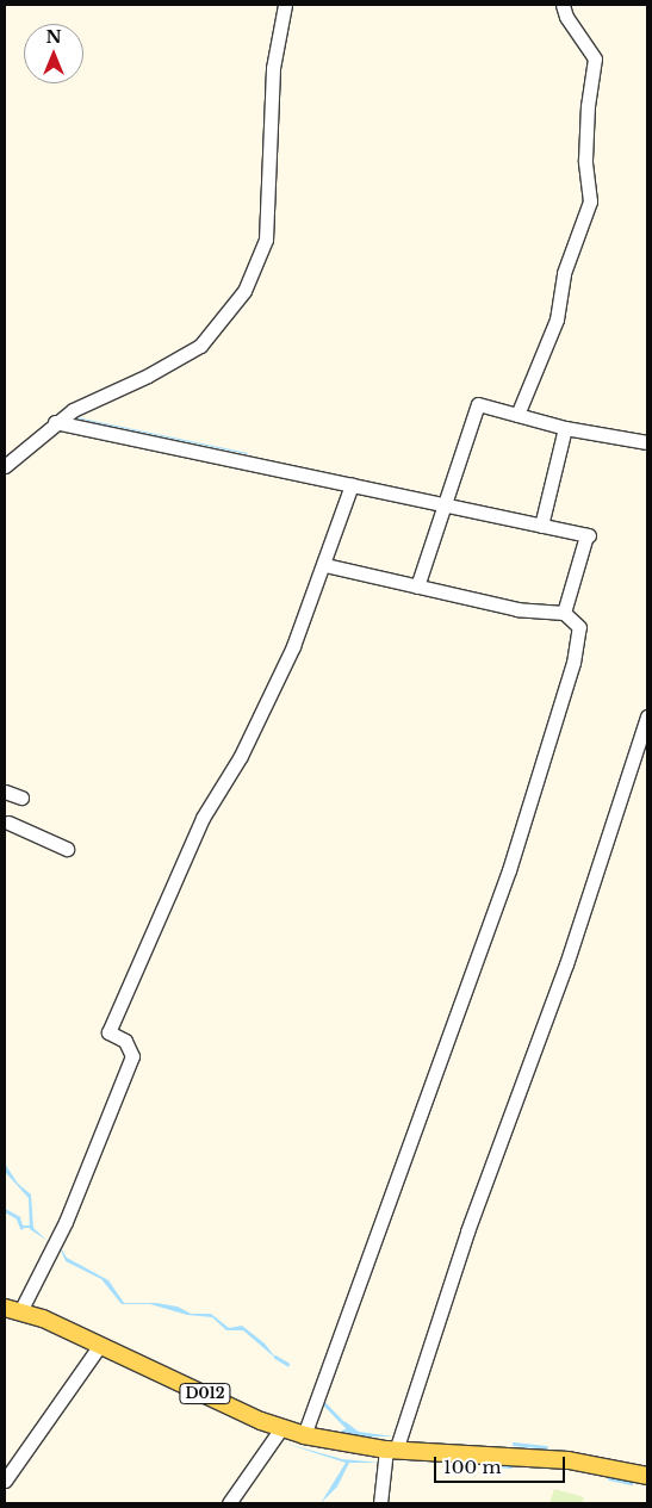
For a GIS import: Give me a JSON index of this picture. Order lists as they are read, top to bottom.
{
  "streets": {
    "main road": ["D012"]
  },
  "scale_bar": "100 m",
  "north": "top"
}
